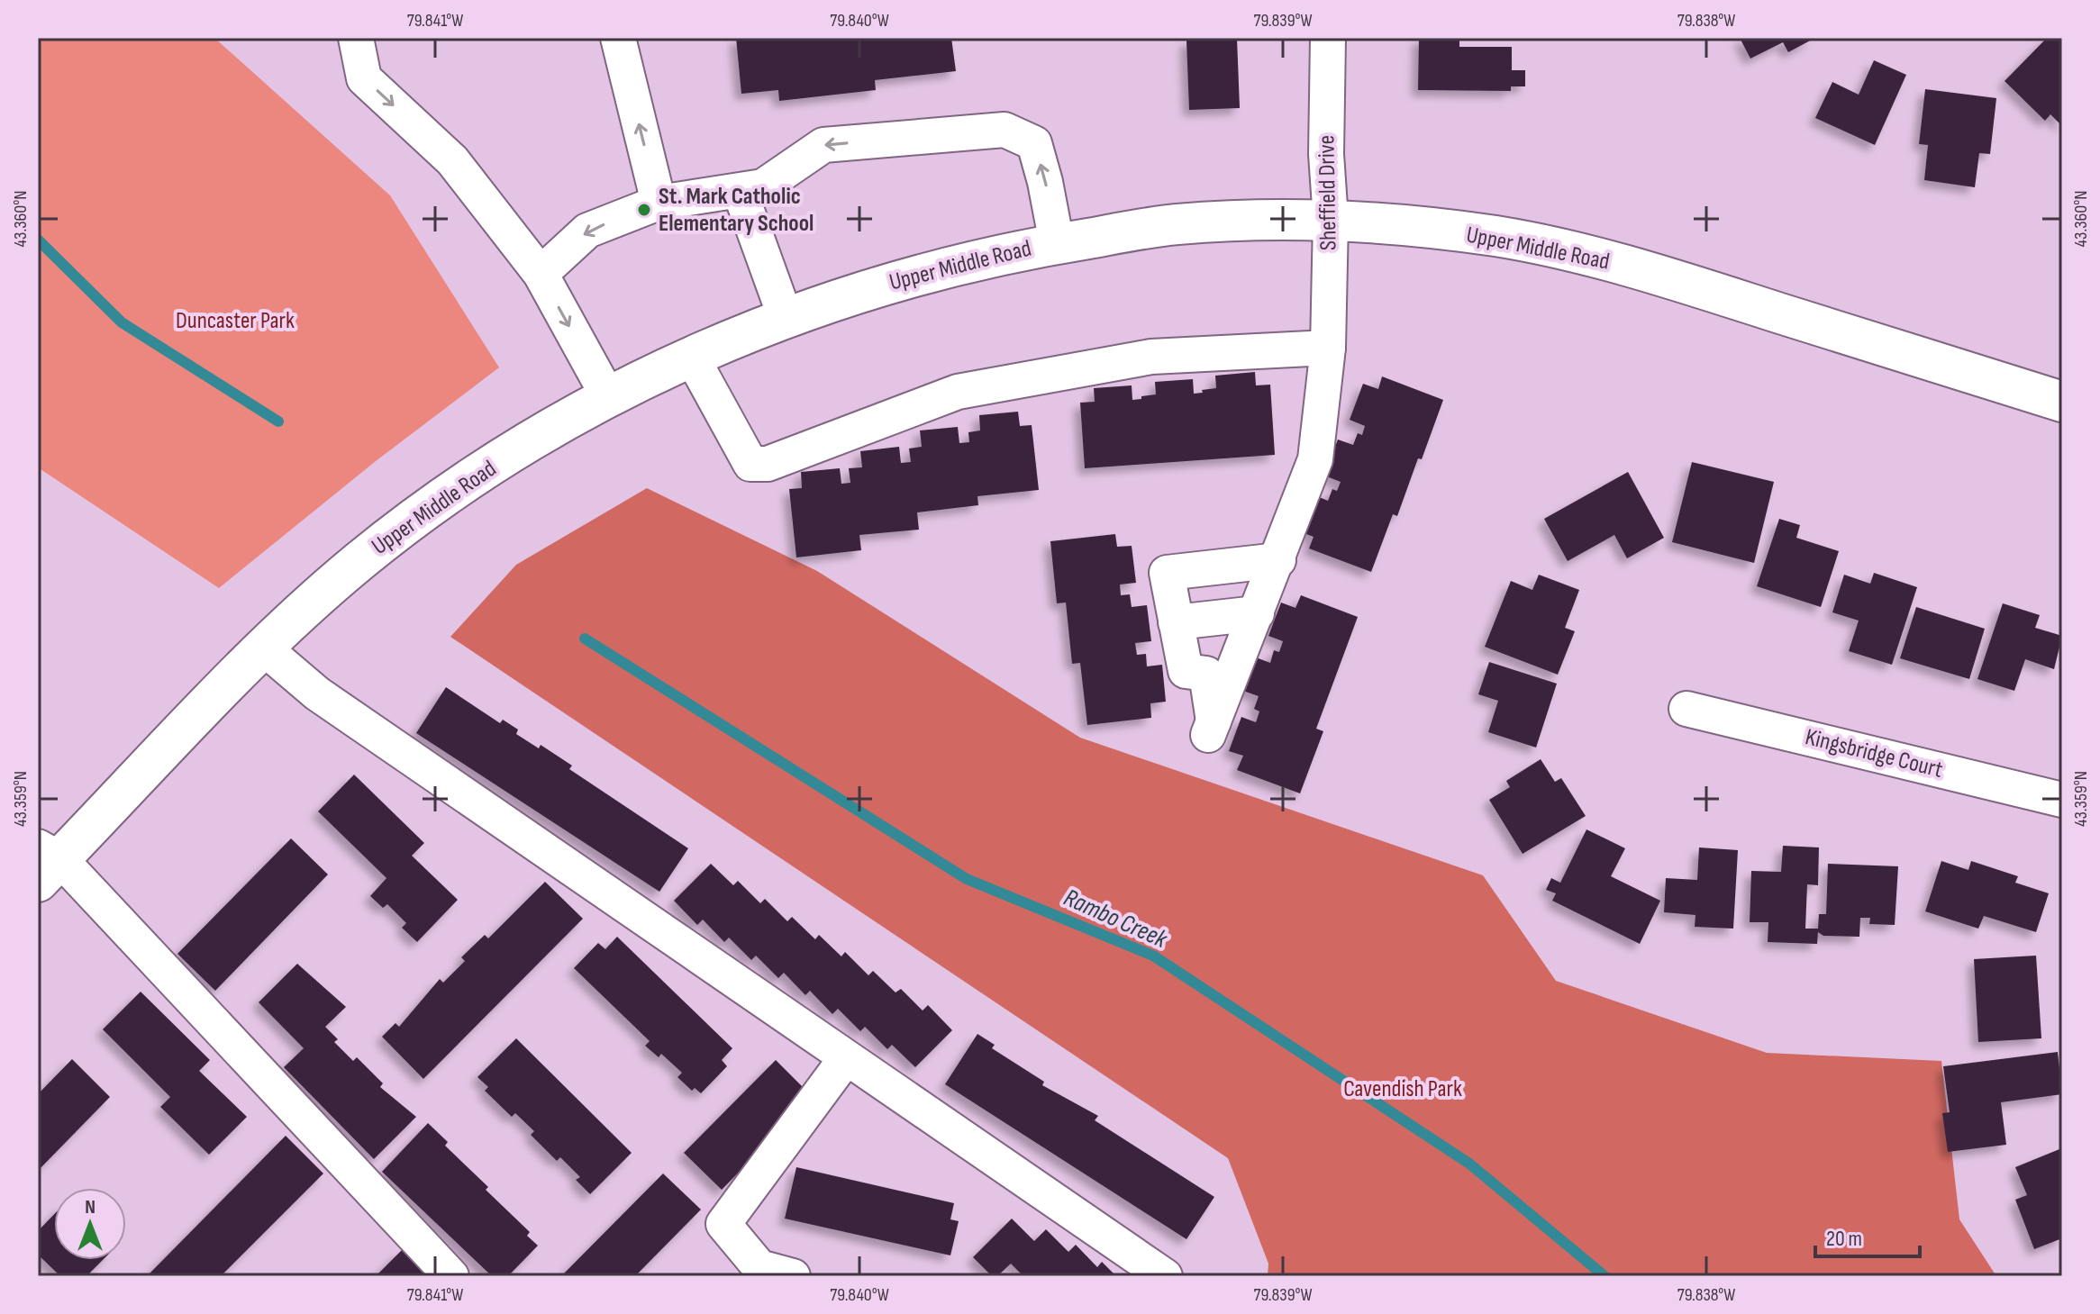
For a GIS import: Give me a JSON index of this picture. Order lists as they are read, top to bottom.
{
  "streets": {
    "main road": ["Upper Middle Road"],
    "street": ["Sheffield Drive", "Kingsbridge Court"]
  },
  "crossings": [
    ["Sheffield Drive", "Upper Middle Road"]
  ],
  "water": ["Rambo Creek"],
  "parks": ["Duncaster Park", "Cavendish Park"],
  "places": ["St. Mark Catholic Elementary School"],
  "scale_bar": "20 m",
  "north": "top",
  "coordinates": [
    "79.841°W",
    "79.840°W",
    "79.839°W",
    "79.838°W",
    "43.360°N",
    "43.359°N"
  ]
}
